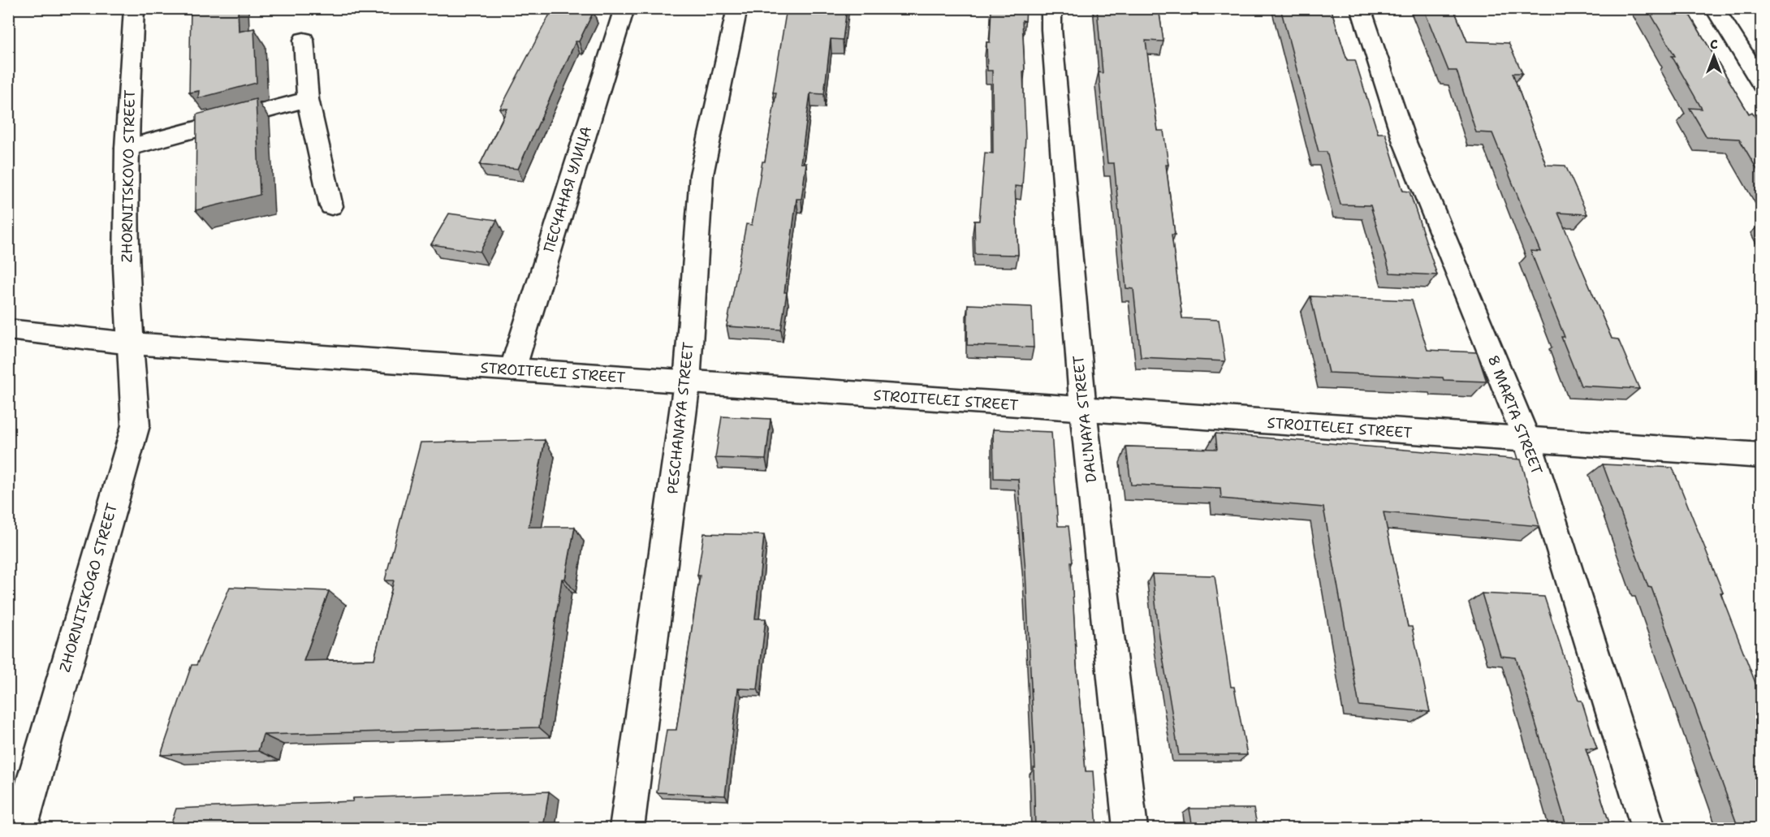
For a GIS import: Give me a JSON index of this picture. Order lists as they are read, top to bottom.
{
  "streets": {
    "street": [
      "ZHORNITSKOVO STREET",
      "ПЕСЧАНАЯ УЛИЦА",
      "STROITELEI STREET",
      "8 MARTA STREET",
      "PESCHANAYA STREET",
      "DAL'NAYA STREET",
      "ZHORNITSKOGO STREET"
    ]
  },
  "crossings": [
    ["ZHORNITSKOVO STREET", "STROITELEI STREET"],
    ["ZHORNITSKOVO STREET", "ZHORNITSKOGO STREET"],
    ["ПЕСЧАНАЯ УЛИЦА", "STROITELEI STREET"],
    ["STROITELEI STREET", "8 MARTA STREET"],
    ["STROITELEI STREET", "PESCHANAYA STREET"],
    ["STROITELEI STREET", "DAL'NAYA STREET"],
    ["STROITELEI STREET", "ZHORNITSKOGO STREET"]
  ],
  "north": "top"
}
